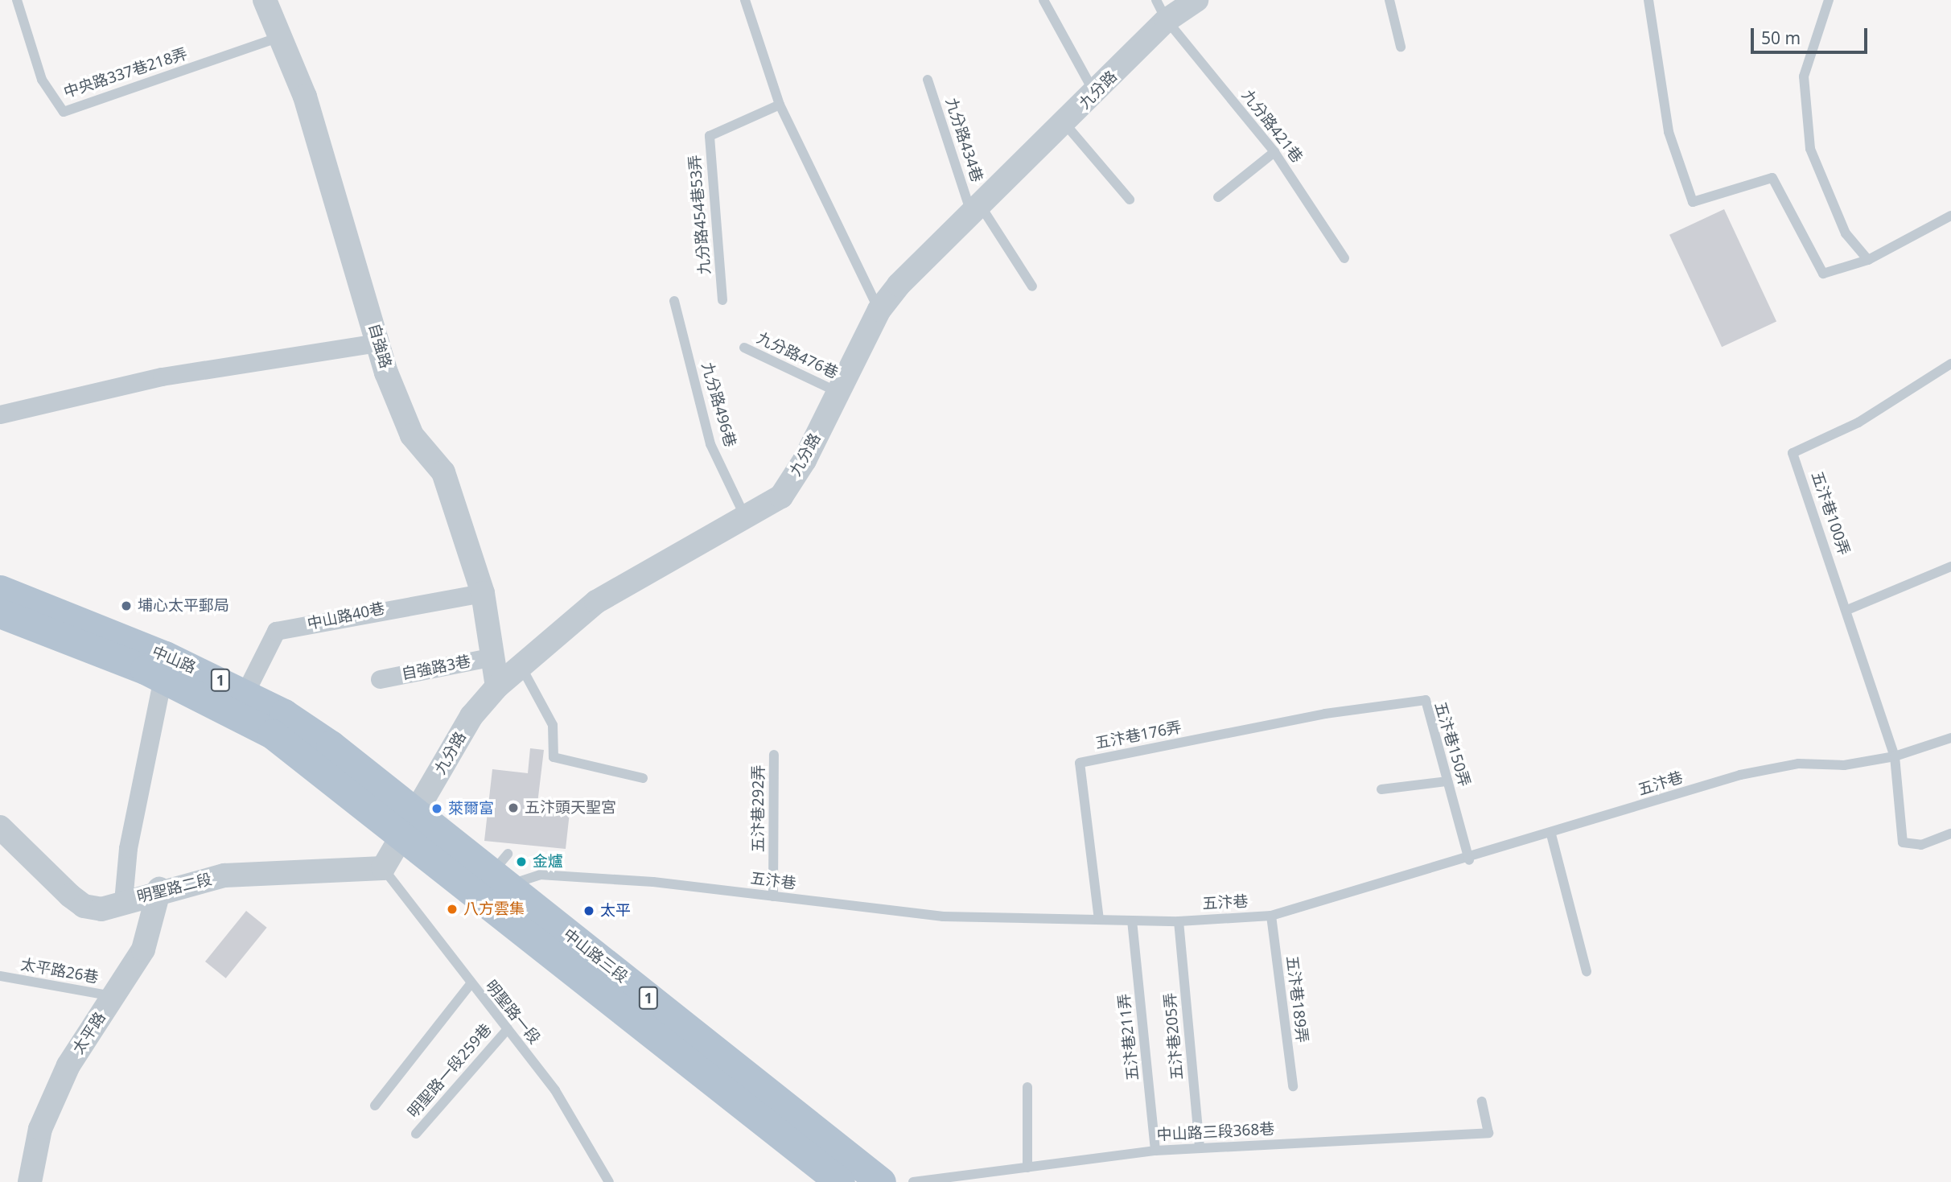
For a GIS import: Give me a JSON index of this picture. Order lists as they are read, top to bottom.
{
  "streets": {
    "main road": ["中山路", "1", "中山路三段"],
    "street": [
      "九分路",
      "自強路",
      "中山路40巷",
      "自強路3巷",
      "明聖路二段",
      "太平路"
    ],
    "lane": [
      "中央路337巷218弄",
      "九分路421巷",
      "九分路434巷",
      "九分路454巷53弄",
      "九分路476巷",
      "九分路496巷",
      "五汴巷100弄",
      "五汴巷176弄",
      "五汴巷150弄",
      "五汴巷",
      "五汴巷292弄",
      "太平路26巷",
      "五汴巷189弄",
      "明聖路一段",
      "五汴巷205弄",
      "五汴巷211弄",
      "明聖路一段259巷",
      "中山路三段368巷"
    ]
  },
  "crossings": [
    ["中央路337巷218弄", "自強路"],
    ["九分路", "九分路421巷"],
    ["九分路", "九分路434巷"],
    ["九分路", "自強路"],
    ["九分路", "九分路476巷"],
    ["九分路", "九分路496巷"],
    ["九分路", "中山路"],
    ["九分路", "明聖路二段"],
    ["九分路", "中山路三段"],
    ["九分路", "明聖路一段"],
    ["自強路", "中山路40巷"],
    ["自強路", "自強路3巷"],
    ["五汴巷100弄", "五汴巷"],
    ["中山路40巷", "中山路"],
    ["中山路", "中山路三段"],
    ["五汴巷176弄", "五汴巷150弄"],
    ["五汴巷176弄", "五汴巷"],
    ["五汴巷150弄", "五汴巷"],
    ["五汴巷", "五汴巷292弄"],
    ["五汴巷", "中山路三段"],
    ["五汴巷", "五汴巷189弄"],
    ["五汴巷", "五汴巷205弄"],
    ["五汴巷", "五汴巷211弄"],
    ["明聖路二段", "明聖路一段"],
    ["明聖路二段", "太平路"],
    ["太平路26巷", "太平路"],
    ["明聖路一段", "明聖路一段259巷"],
    ["五汴巷205弄", "中山路三段368巷"],
    ["五汴巷211弄", "中山路三段368巷"]
  ],
  "places": [
    "埔心太平郵局",
    "五汴頭天聖宮",
    "萊爾富",
    "金爐",
    "八方雲集",
    "太平"
  ],
  "scale_bar": "50 m"
}
